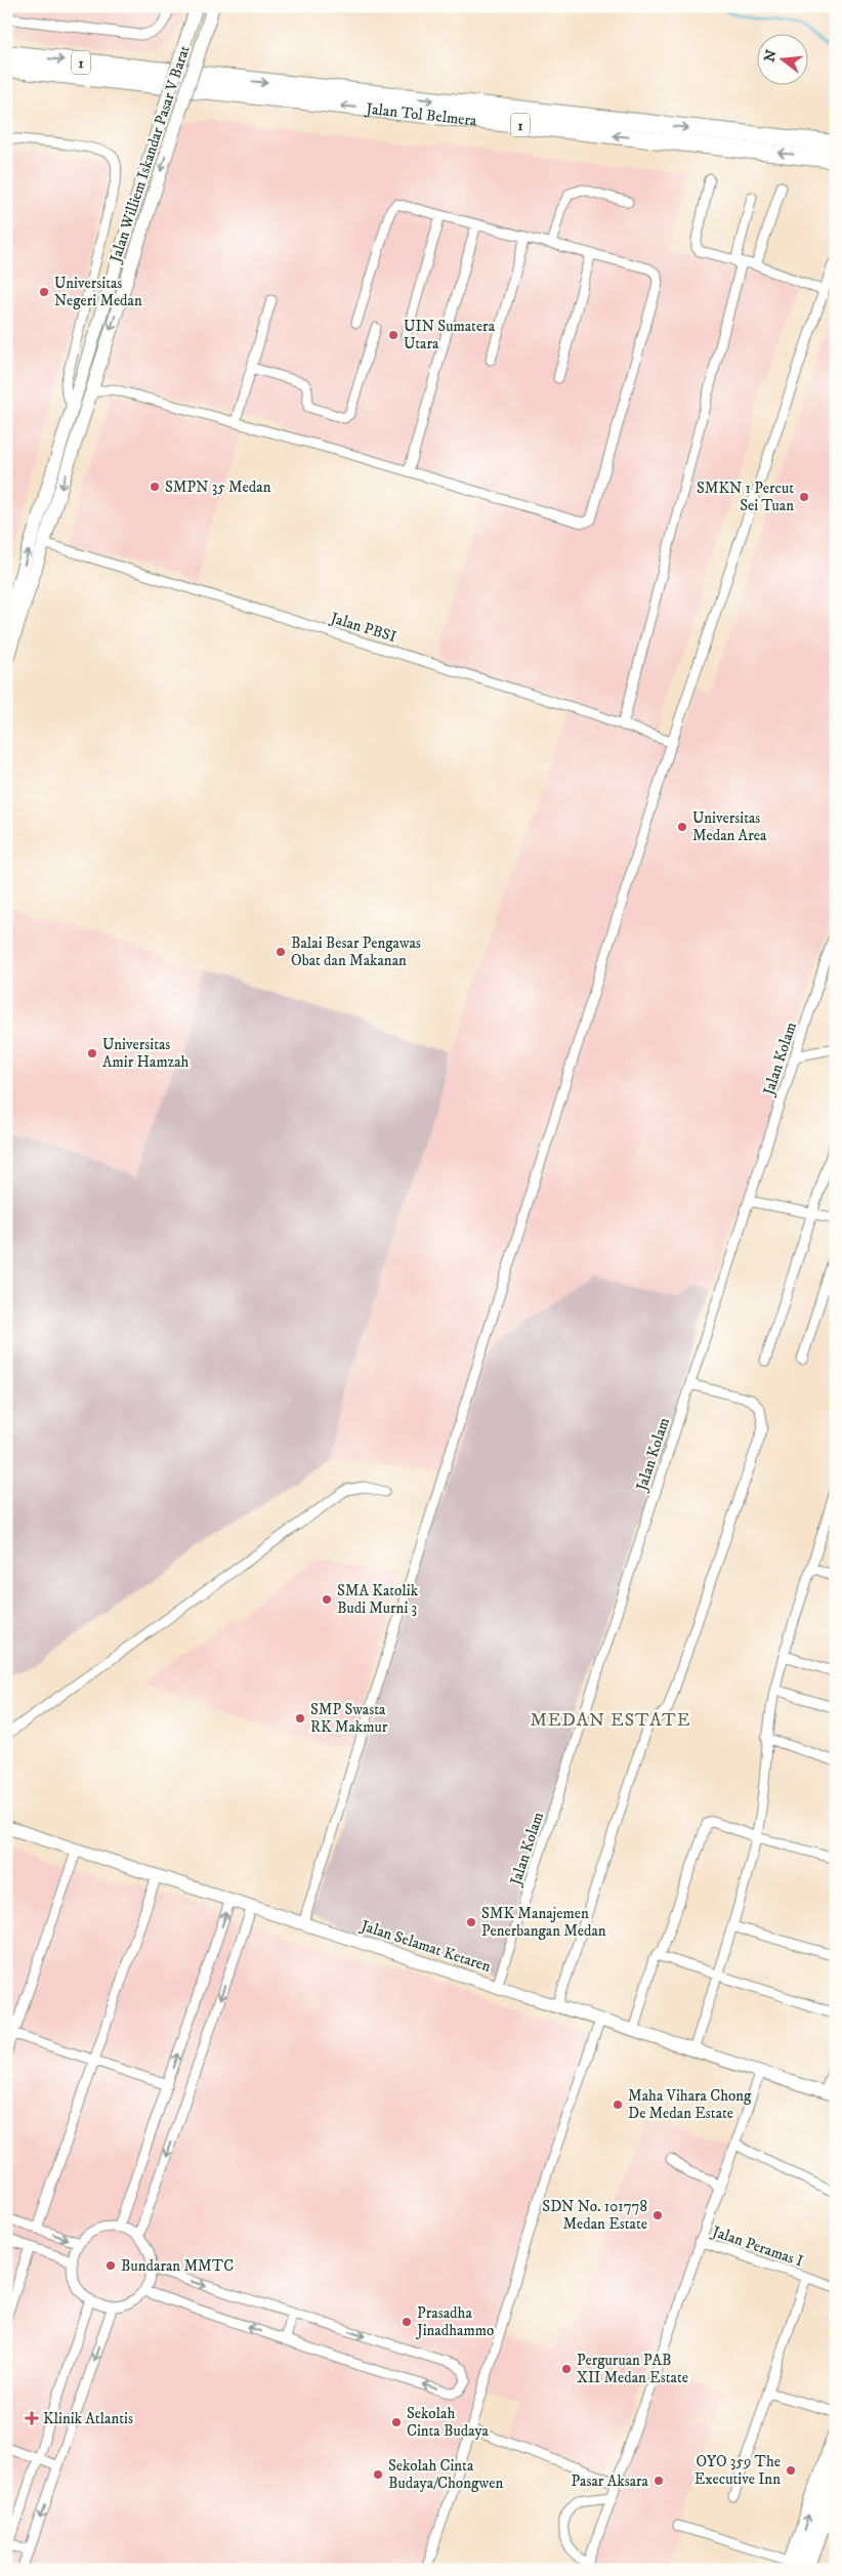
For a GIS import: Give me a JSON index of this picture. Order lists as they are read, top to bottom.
{
  "streets": {
    "highway": ["1", "Jalan Tol Belmera"],
    "street": [
      "Jalan Williem Iskandar Pasar V Barat",
      "Jalan PBSI",
      "Jalan Kolam",
      "Jalan Selamat Ketaren",
      "Jalan Peramas I"
    ]
  },
  "crossings": [
    ["Jalan Williem Iskandar Pasar V Barat", "Jalan PBSI"],
    ["Jalan Kolam", "Jalan Selamat Ketaren"]
  ],
  "districts": ["MEDAN ESTATE"],
  "places": {
    "other": [
      "Universitas Negeri Medan",
      "UIN Sumatera Utara",
      "SMPN 35 Medan",
      "SMKN 1 Percut Sei Tuan",
      "Universitas Medan Area",
      "Balai Besar Pengawas Obat dan Makanan",
      "Universitas Amir Hamzah",
      "SMA Katolik Budi Murni 3",
      "SMP Swasta RK Makmur",
      "SMK Manajemen Penerbangan Medan",
      "Maha Vihara Chong De Medan Estate",
      "SDN No. 101778 Medan Estate",
      "Bundaran MMTC",
      "Prasadha Jinadhammo",
      "Perguruan PAB XII Medan Estate",
      "Sekolah Cinta Budaya",
      "OYO 359 The Executive Inn",
      "Sekolah Cinta Budaya/Chongwen",
      "Pasar Aksara"
    ],
    "health": ["Klinik Atlantis"]
  },
  "north": "left"
}
